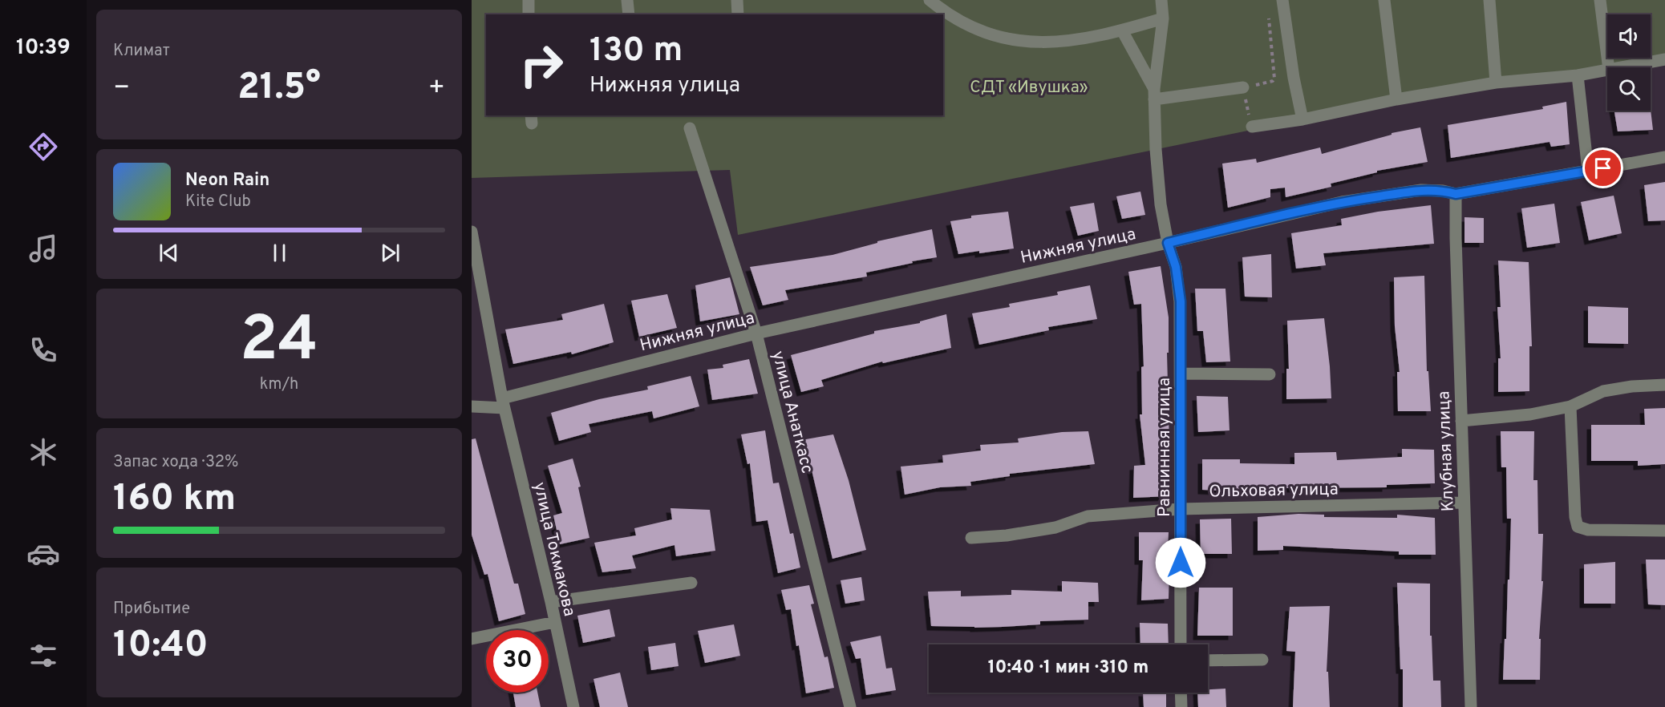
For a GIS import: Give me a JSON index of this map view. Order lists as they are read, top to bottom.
{
  "streets": {
    "street": [
      "Нижняя улица",
      "улица Анаткасс",
      "Равнинная улица",
      "Клубная улица",
      "Ольховая улица",
      "улица Токмакова"
    ]
  },
  "crossings": [
    ["Нижняя улица", "улица Анаткасс"],
    ["Нижняя улица", "Равнинная улица"],
    ["Нижняя улица", "Клубная улица"],
    ["Нижняя улица", "улица Токмакова"],
    ["Равнинная улица", "Ольховая улица"],
    ["Клубная улица", "Ольховая улица"]
  ],
  "parks": ["СДТ «Ивушка»"],
  "page": {
    "tabs": "10:39",
    "tile": [
      "Климат",
      ["24", "km/h"],
      ["Запас хода · 32%", "160 km"],
      ["Прибытие", "10:40"]
    ],
    "turn": ["130 m", "Нижняя улица"],
    "heat": ["−", "21.5°", "+"],
    "song": ["Neon Rain", "Kite Club"],
    "limit": "30",
    "trip": "10:40 · 1 мин · 310 m"
  }
}
